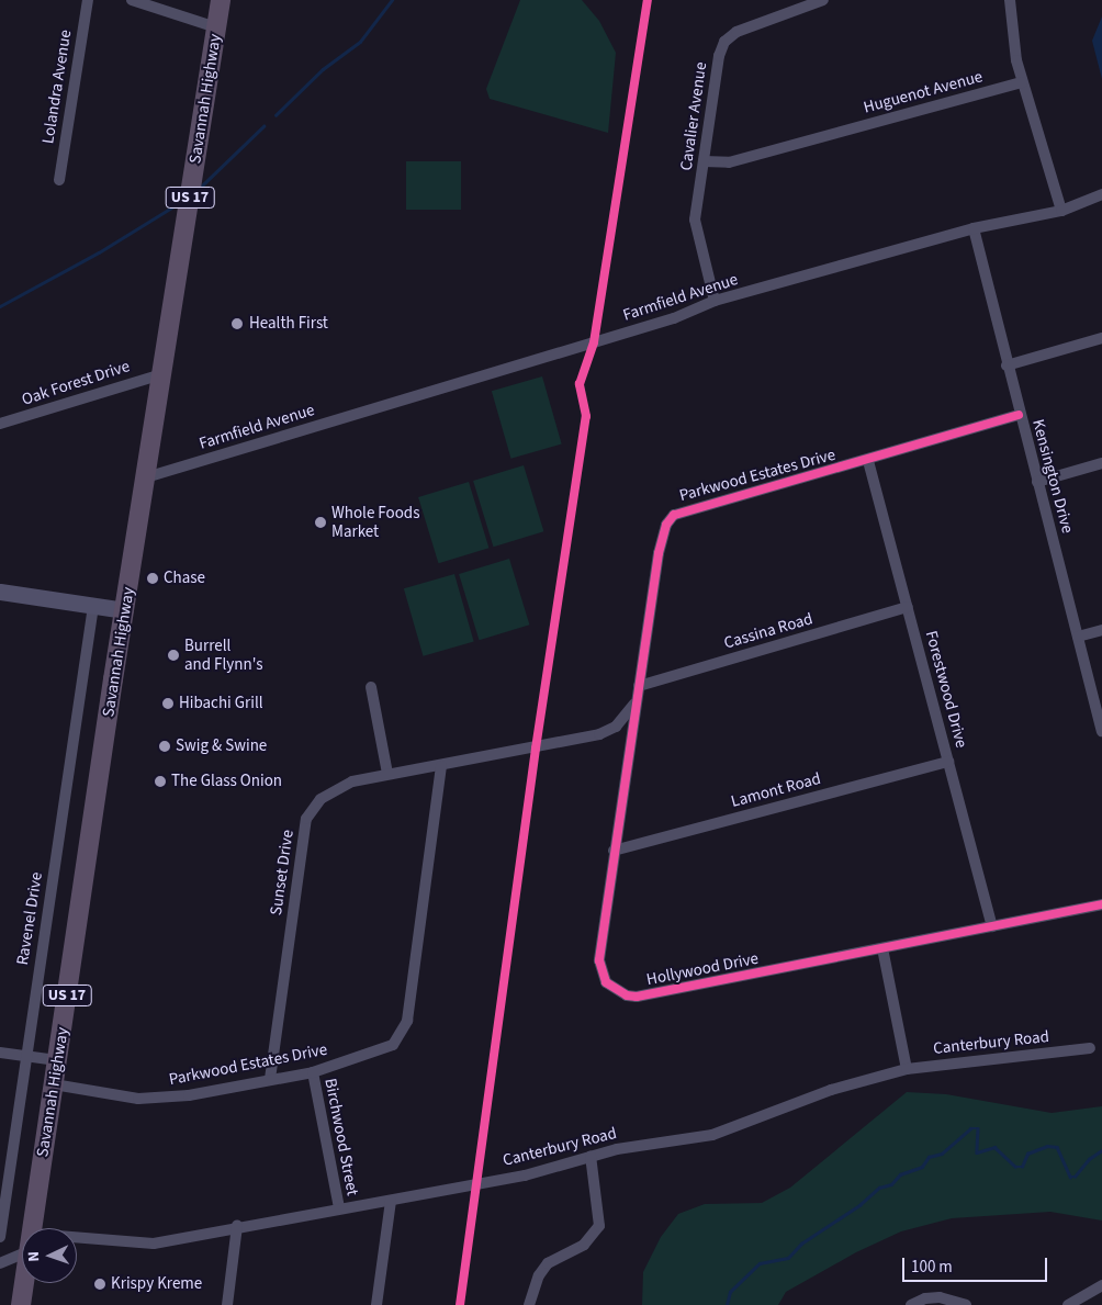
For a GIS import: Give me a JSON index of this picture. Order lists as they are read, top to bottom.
{
  "streets": {
    "highway": ["Savannah Highway", "US 17"],
    "street": [
      "Lolandra Avenue",
      "Huguenot Avenue",
      "Cavalier Avenue",
      "Farmfield Avenue",
      "Oak Forest Drive",
      "Parkwood Estates Drive",
      "Kensington Drive",
      "Cassina Road",
      "Forestwood Drive",
      "Lamont Road",
      "Sunset Drive",
      "Ravenel Drive",
      "Hollywood Drive",
      "Canterbury Road",
      "Birchwood Street"
    ]
  },
  "crossings": [
    ["Huguenot Avenue", "Cavalier Avenue"],
    ["Savannah Highway", "Farmfield Avenue"],
    ["Savannah Highway", "Oak Forest Drive"],
    ["Savannah Highway", "Parkwood Estates Drive"],
    ["Cavalier Avenue", "Farmfield Avenue"],
    ["Farmfield Avenue", "Kensington Drive"],
    ["Parkwood Estates Drive", "Kensington Drive"],
    ["Parkwood Estates Drive", "Cassina Road"],
    ["Parkwood Estates Drive", "Forestwood Drive"],
    ["Parkwood Estates Drive", "Sunset Drive"],
    ["Parkwood Estates Drive", "Hollywood Drive"],
    ["Parkwood Estates Drive", "Birchwood Street"],
    ["Cassina Road", "Forestwood Drive"],
    ["Cassina Road", "Hollywood Drive"],
    ["Forestwood Drive", "Lamont Road"],
    ["Forestwood Drive", "Hollywood Drive"],
    ["Lamont Road", "Hollywood Drive"],
    ["Sunset Drive", "Hollywood Drive"],
    ["Canterbury Road", "Birchwood Street"]
  ],
  "places": [
    "Health First",
    "Whole Foods Market",
    "Chase",
    "Burrell and Flynn's",
    "Hibachi Grill",
    "Swig & Swine",
    "The Glass Onion",
    "Krispy Kreme"
  ],
  "scale_bar": "100 m",
  "north": "left"
}
